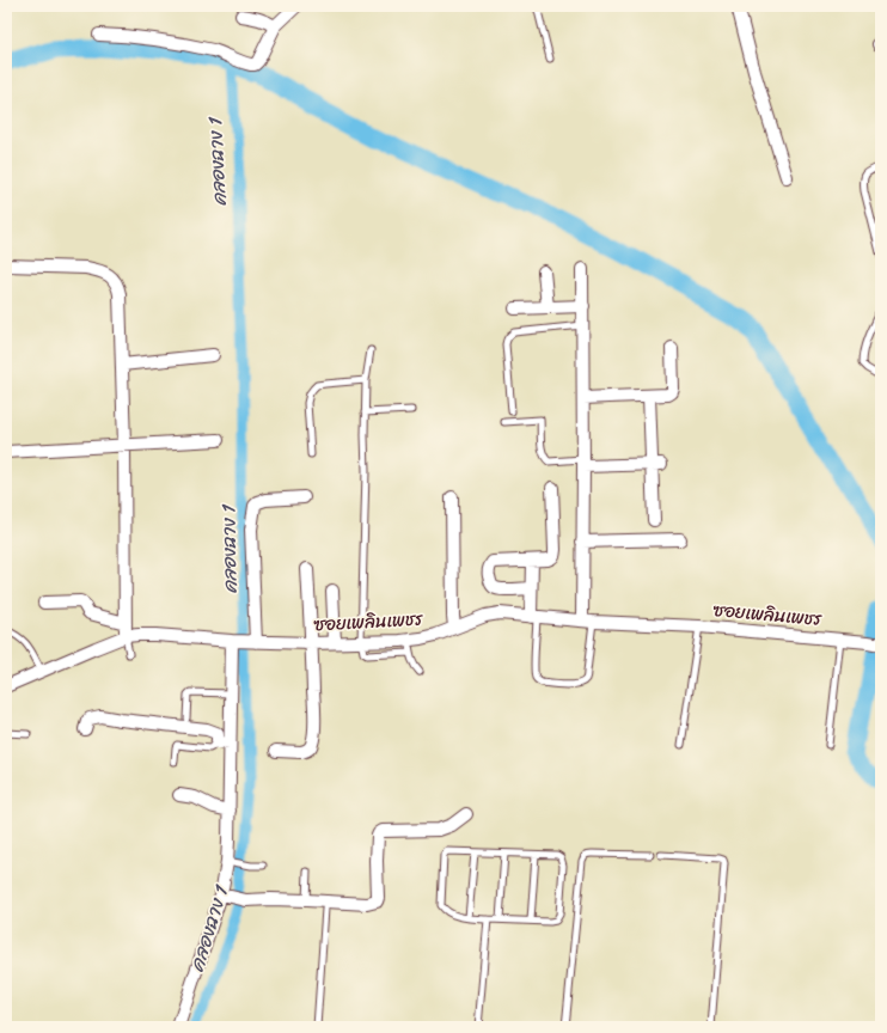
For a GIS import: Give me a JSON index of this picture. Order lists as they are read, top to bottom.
{
  "streets": {
    "street": ["ซอยเพลินเพชร"]
  },
  "water": ["คลองฉาง 1"]
}
